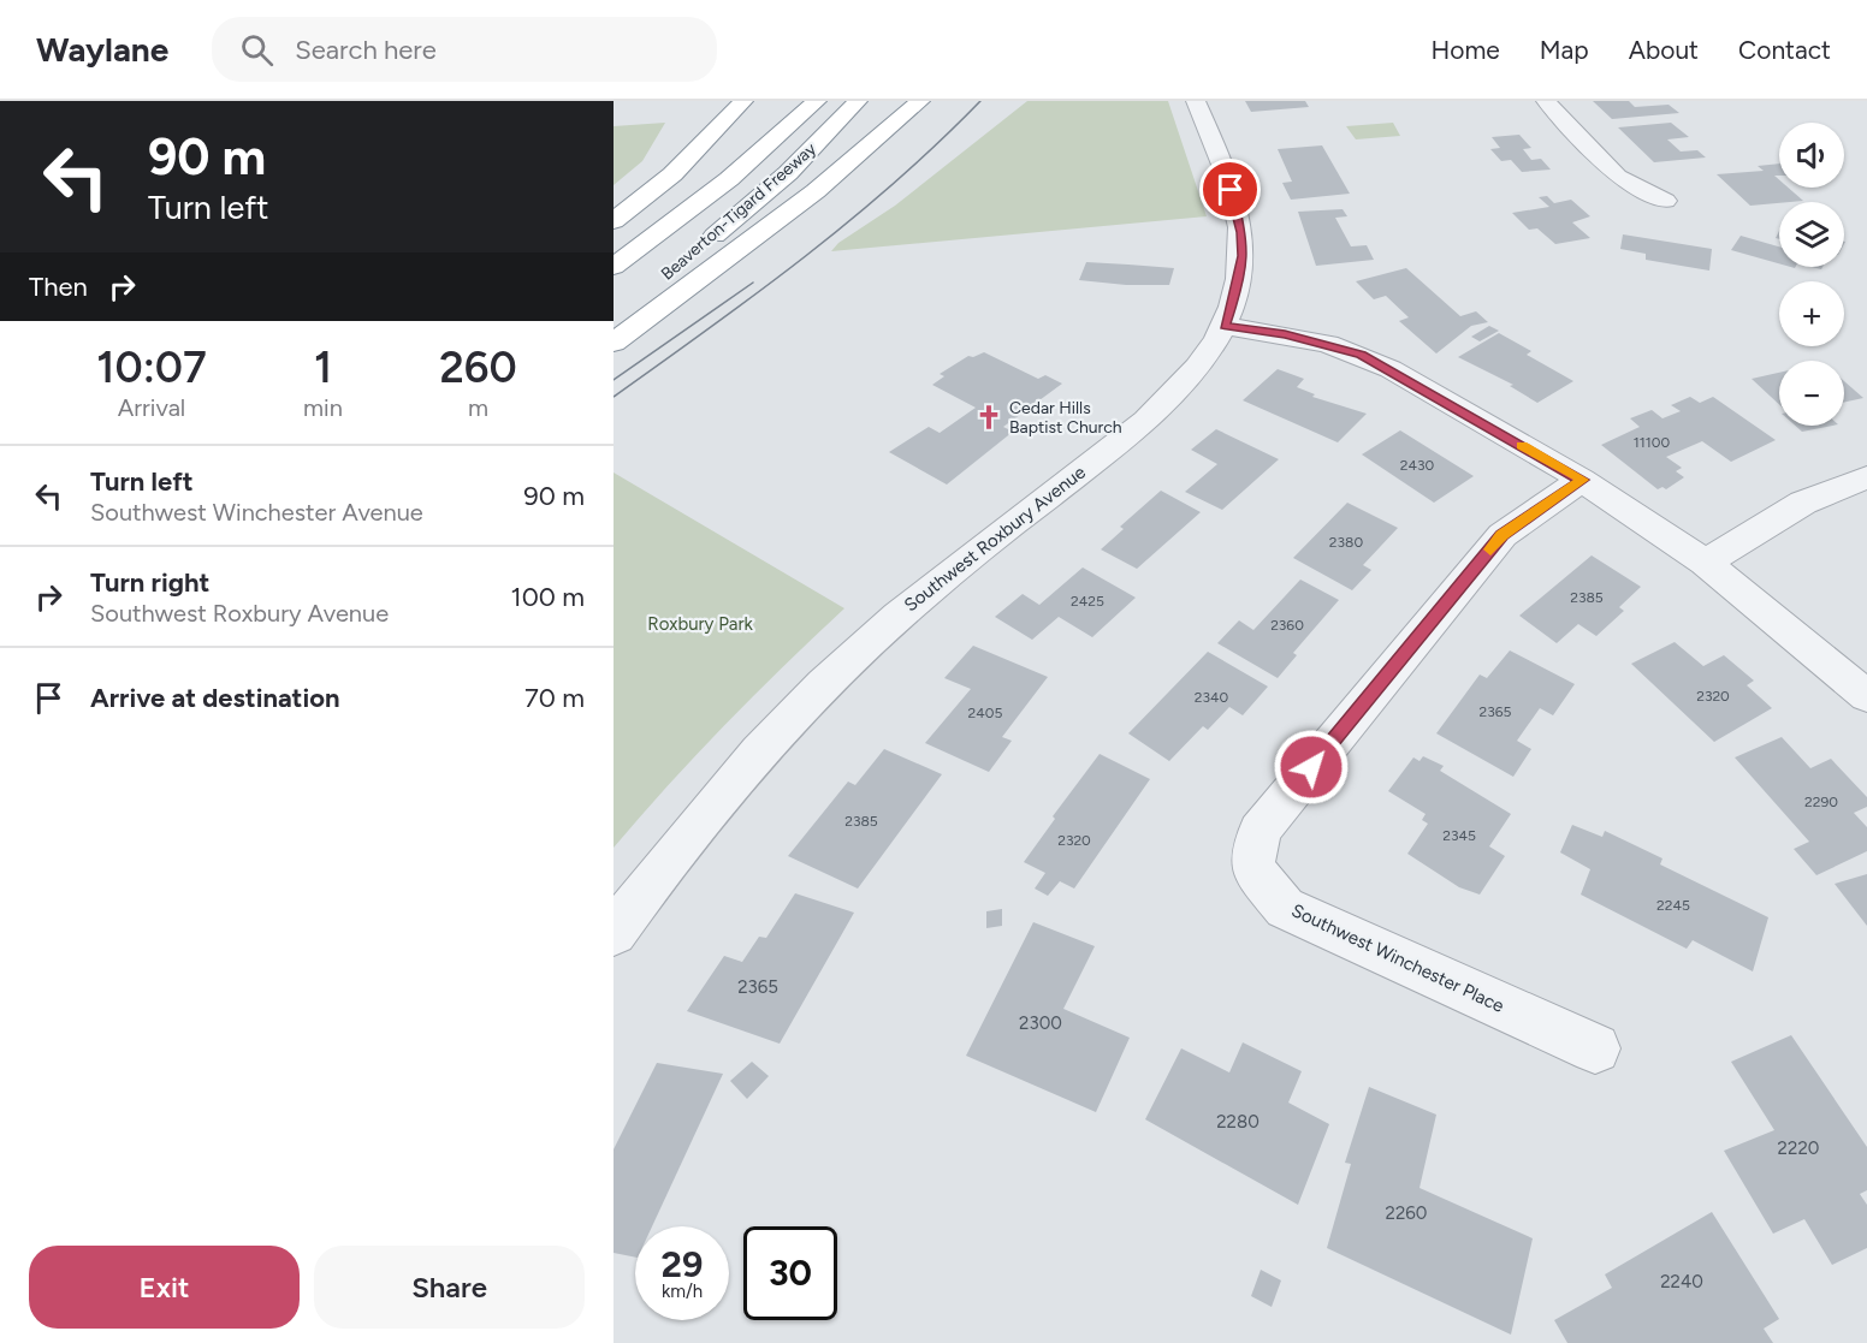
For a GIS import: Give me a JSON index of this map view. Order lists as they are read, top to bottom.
{
  "streets": {
    "highway": ["Beaverton-Tigard Freeway"],
    "street": ["Southwest Roxbury Avenue", "Southwest Winchester Place"]
  },
  "parks": ["Roxbury Park"],
  "places": {
    "church": ["Cedar Hills Baptist Church"]
  },
  "house_numbers": [
    "11100",
    "2430",
    "2380",
    "2385",
    "2425",
    "2360",
    "2320",
    "2340",
    "2365",
    "2405",
    "2290",
    "2385",
    "2345",
    "2320",
    "2245",
    "2365",
    "2300",
    "2280",
    "2220",
    "2260",
    "2240"
  ],
  "page": {
    "header": "Waylane",
    "search": "Search here",
    "nav": [
      "Home",
      "Map",
      "About",
      "Contact"
    ],
    "turn": ["90 m", "Turn left"],
    "map_buttons": ["+", "−"],
    "then": "Then",
    "eta": [
      "10:07",
      "Arrival",
      "1",
      "min",
      "260",
      "m"
    ],
    "list": [
      {
        "name": "Turn left",
        "note": "Southwest Winchester Avenue",
        "value": "90 m"
      },
      {
        "name": "Turn right",
        "note": "Southwest Roxbury Avenue",
        "value": "100 m"
      },
      {
        "name": "Arrive at destination",
        "value": "70 m"
      }
    ],
    "speed": "29 km/h",
    "limit": "30",
    "buttons": ["Exit", "Share"]
  }
}
